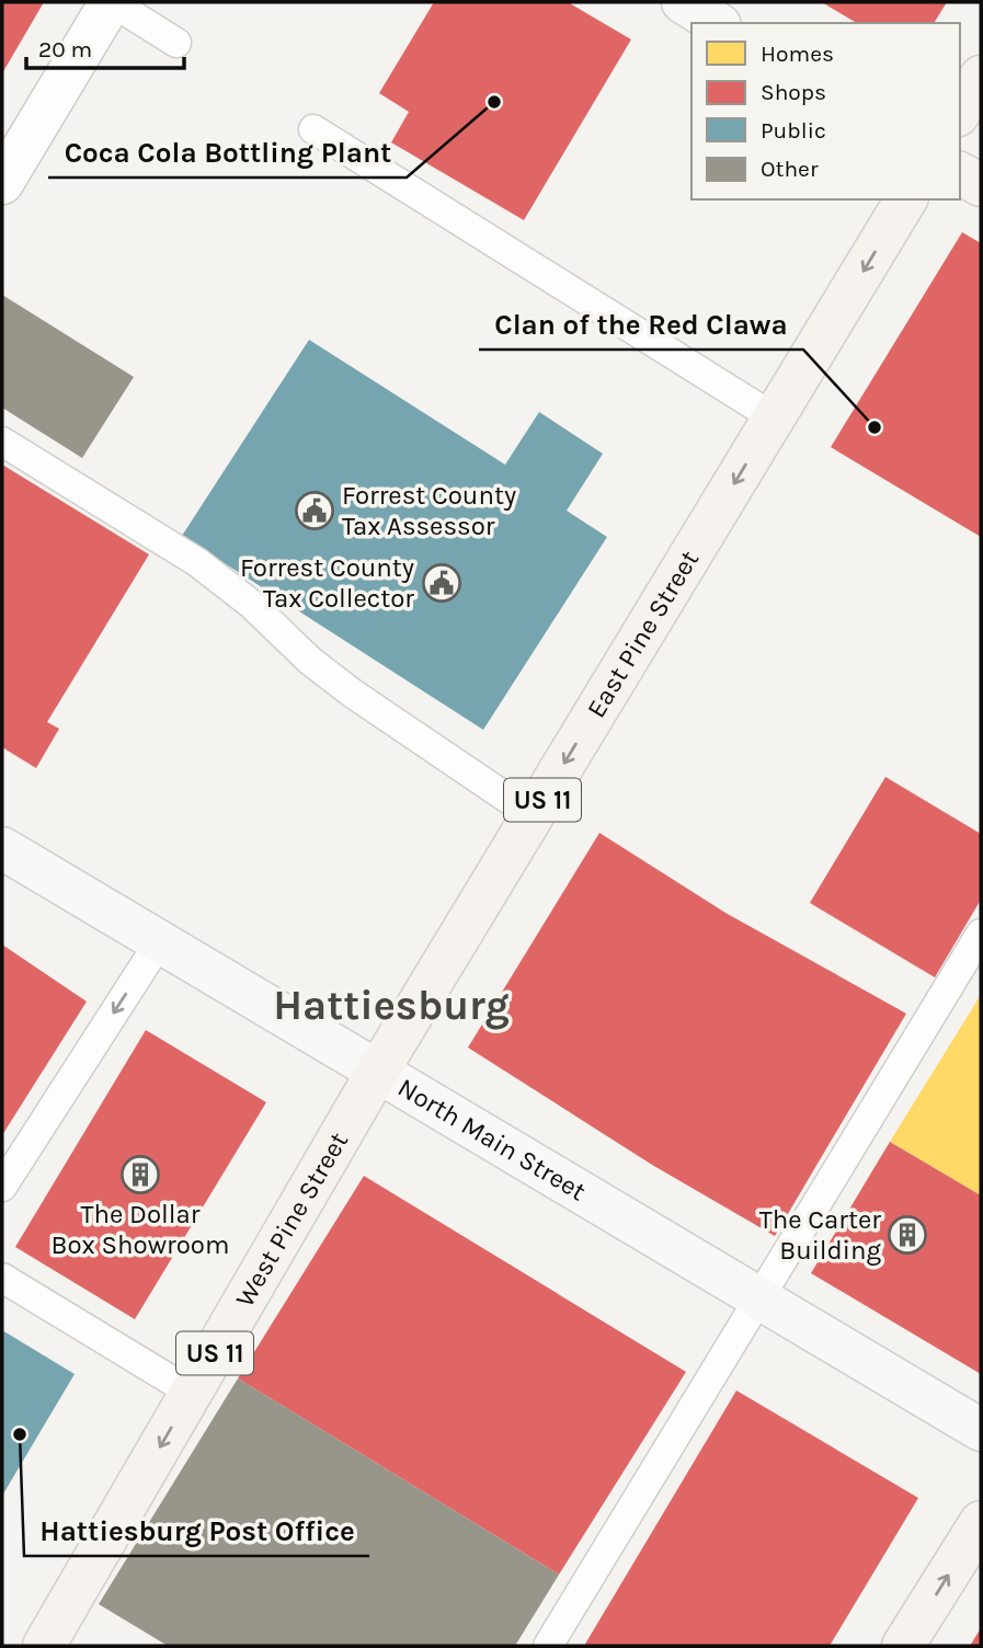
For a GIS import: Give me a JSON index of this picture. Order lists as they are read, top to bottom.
{
  "streets": {
    "main road": [
      "East Pine Street",
      "US 11",
      "North Main Street",
      "West Pine Street"
    ]
  },
  "crossings": [
    ["East Pine Street", "North Main Street"],
    ["East Pine Street", "West Pine Street"],
    ["North Main Street", "West Pine Street"]
  ],
  "one_way": ["East Pine Street", "West Pine Street"],
  "districts": ["Hattiesburg"],
  "places": {
    "other": ["Coca Cola Bottling Plant", "Clan of the Red Clawa", "Hattiesburg Post Office"],
    "public building": ["Forrest County Tax Assessor", "Forrest County Tax Collector"],
    "building": ["The Dollar Box Showroom", "The Carter Building"]
  },
  "legend": [
    "Homes",
    "Shops",
    "Public",
    "Other"
  ],
  "scale_bar": "20 m"
}
